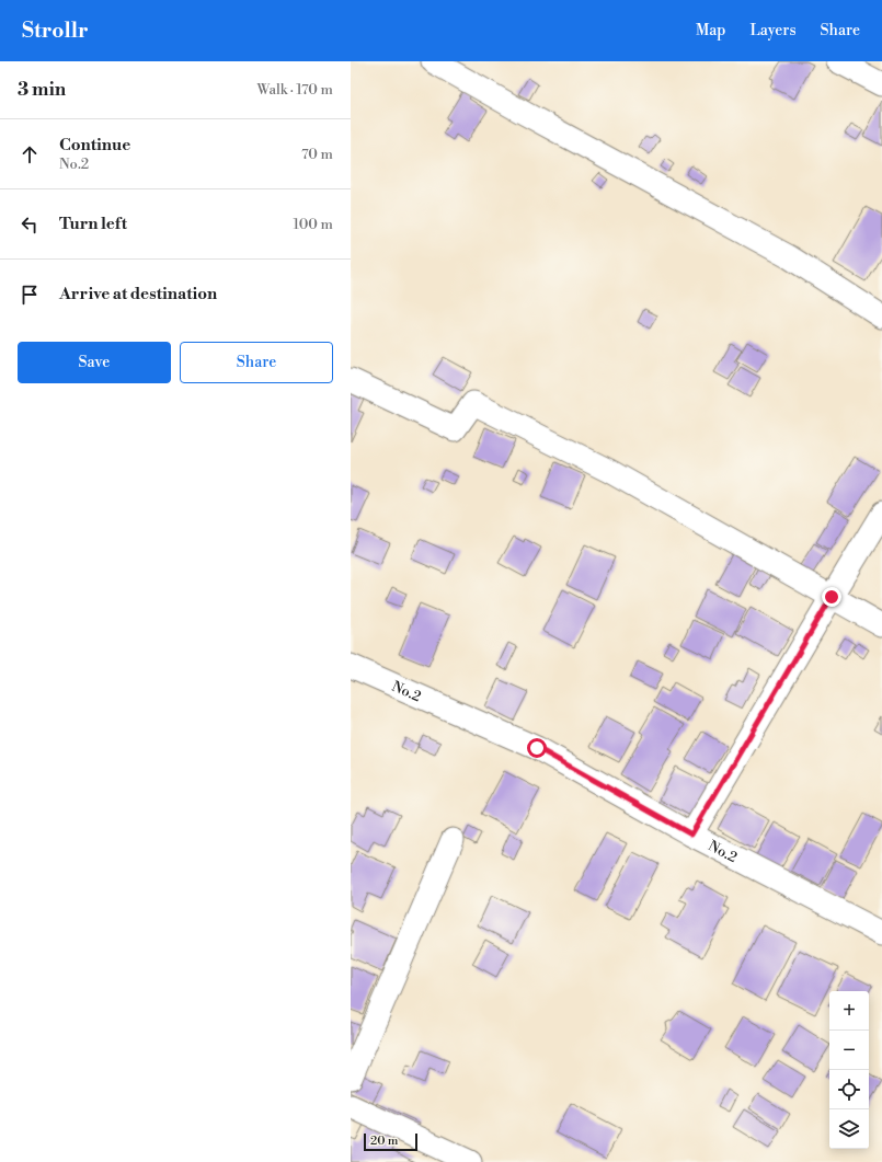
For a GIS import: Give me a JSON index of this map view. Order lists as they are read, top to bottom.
{
  "streets": {
    "street": ["No.2"]
  },
  "scale_bar": "20 m",
  "page": {
    "header": "Strollr",
    "nav": ["Map", "Layers", "Share"],
    "heading": ["3 min", "Walk · 170 m"],
    "list": [
      ["Continue", "No.2", "70 m"],
      ["Turn left", "100 m"],
      "Arrive at destination"
    ],
    "buttons": ["Save", "Share"],
    "map_buttons": ["+", "−"],
    "scale": "20 m"
  }
}
